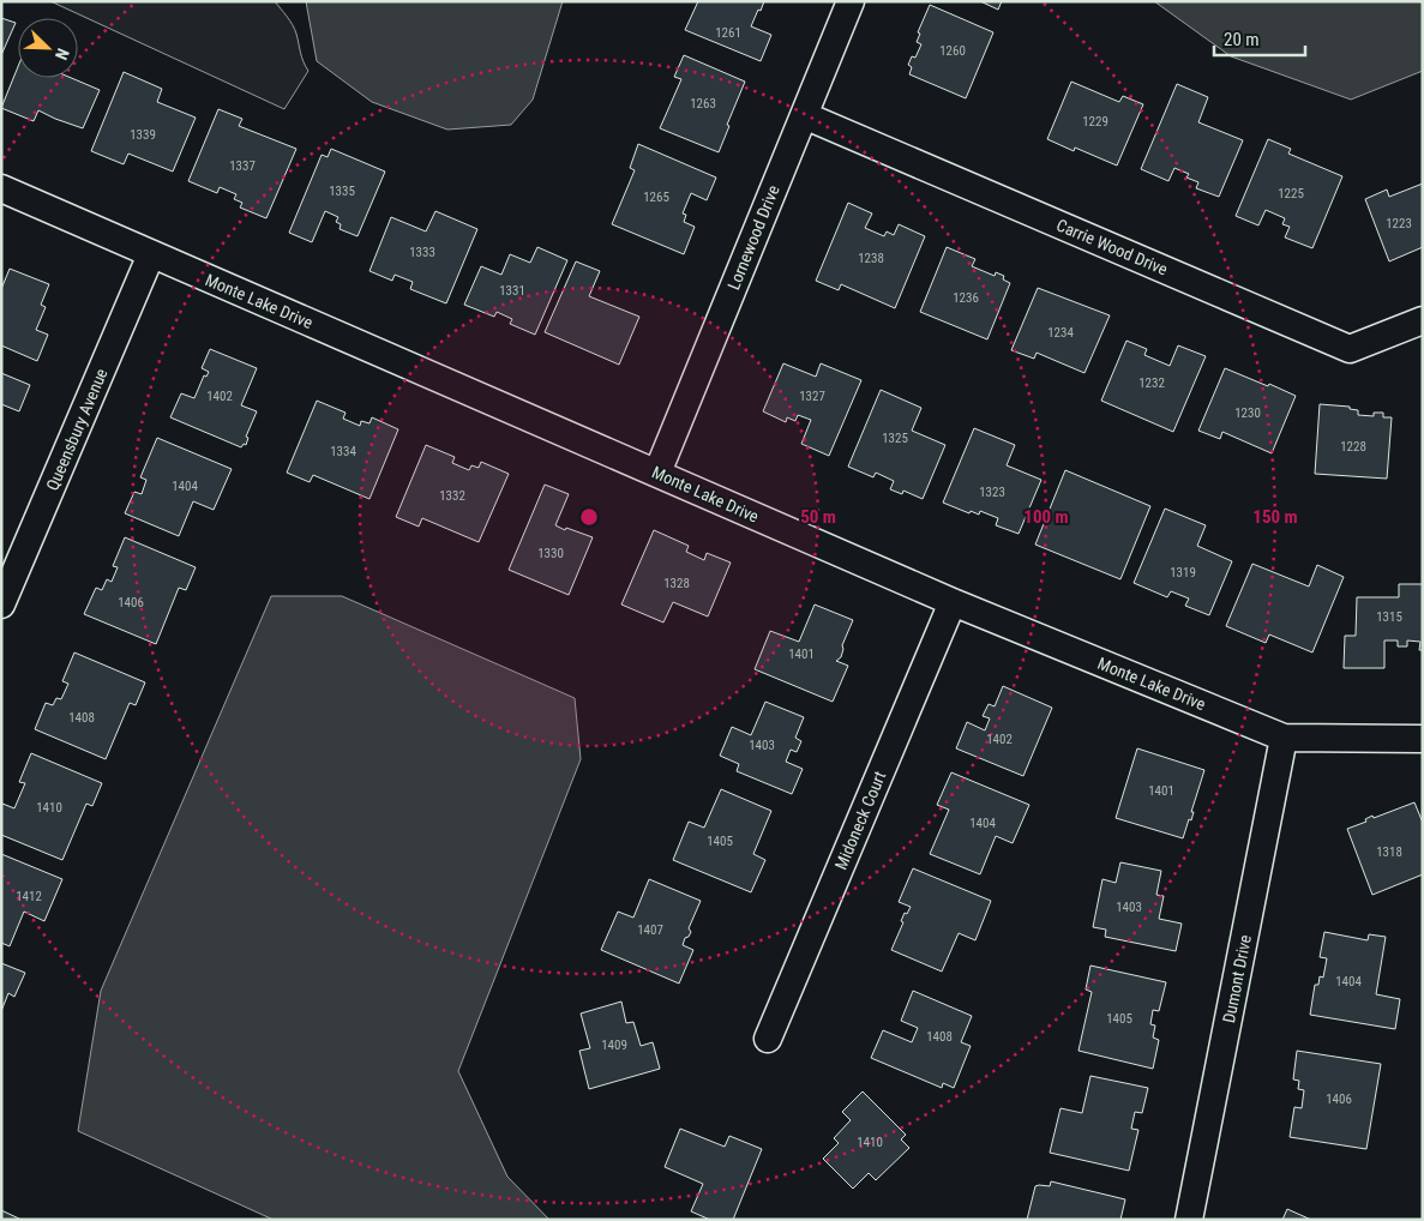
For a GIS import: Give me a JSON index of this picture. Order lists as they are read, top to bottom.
{
  "streets": {
    "street": [
      "Lornewood Drive",
      "Carrie Wood Drive",
      "Monte Lake Drive",
      "Queensbury Avenue",
      "Midoneck Court",
      "Dumont Drive"
    ]
  },
  "crossings": [
    ["Lornewood Drive", "Carrie Wood Drive"],
    ["Lornewood Drive", "Monte Lake Drive"],
    ["Monte Lake Drive", "Queensbury Avenue"],
    ["Monte Lake Drive", "Midoneck Court"],
    ["Monte Lake Drive", "Dumont Drive"]
  ],
  "house_numbers": [
    "1261",
    "1260",
    "1263",
    "1229",
    "1339",
    "1337",
    "1335",
    "1225",
    "1265",
    "1223",
    "1333",
    "1238",
    "1331",
    "1236",
    "1234",
    "1232",
    "1402",
    "1327",
    "1230",
    "1325",
    "1228",
    "1334",
    "1404",
    "1323",
    "1332",
    "1330",
    "1319",
    "1328",
    "1406",
    "1315",
    "1401",
    "1408",
    "1402",
    "1403",
    "1401",
    "1410",
    "1404",
    "1405",
    "1318",
    "1412",
    "1403",
    "1407",
    "1404",
    "1405",
    "1408",
    "1409",
    "1406",
    "1410"
  ],
  "scale_bar": "20 m",
  "north": "bottom right",
  "rings": ["50 m", "100 m", "150 m"]
}
